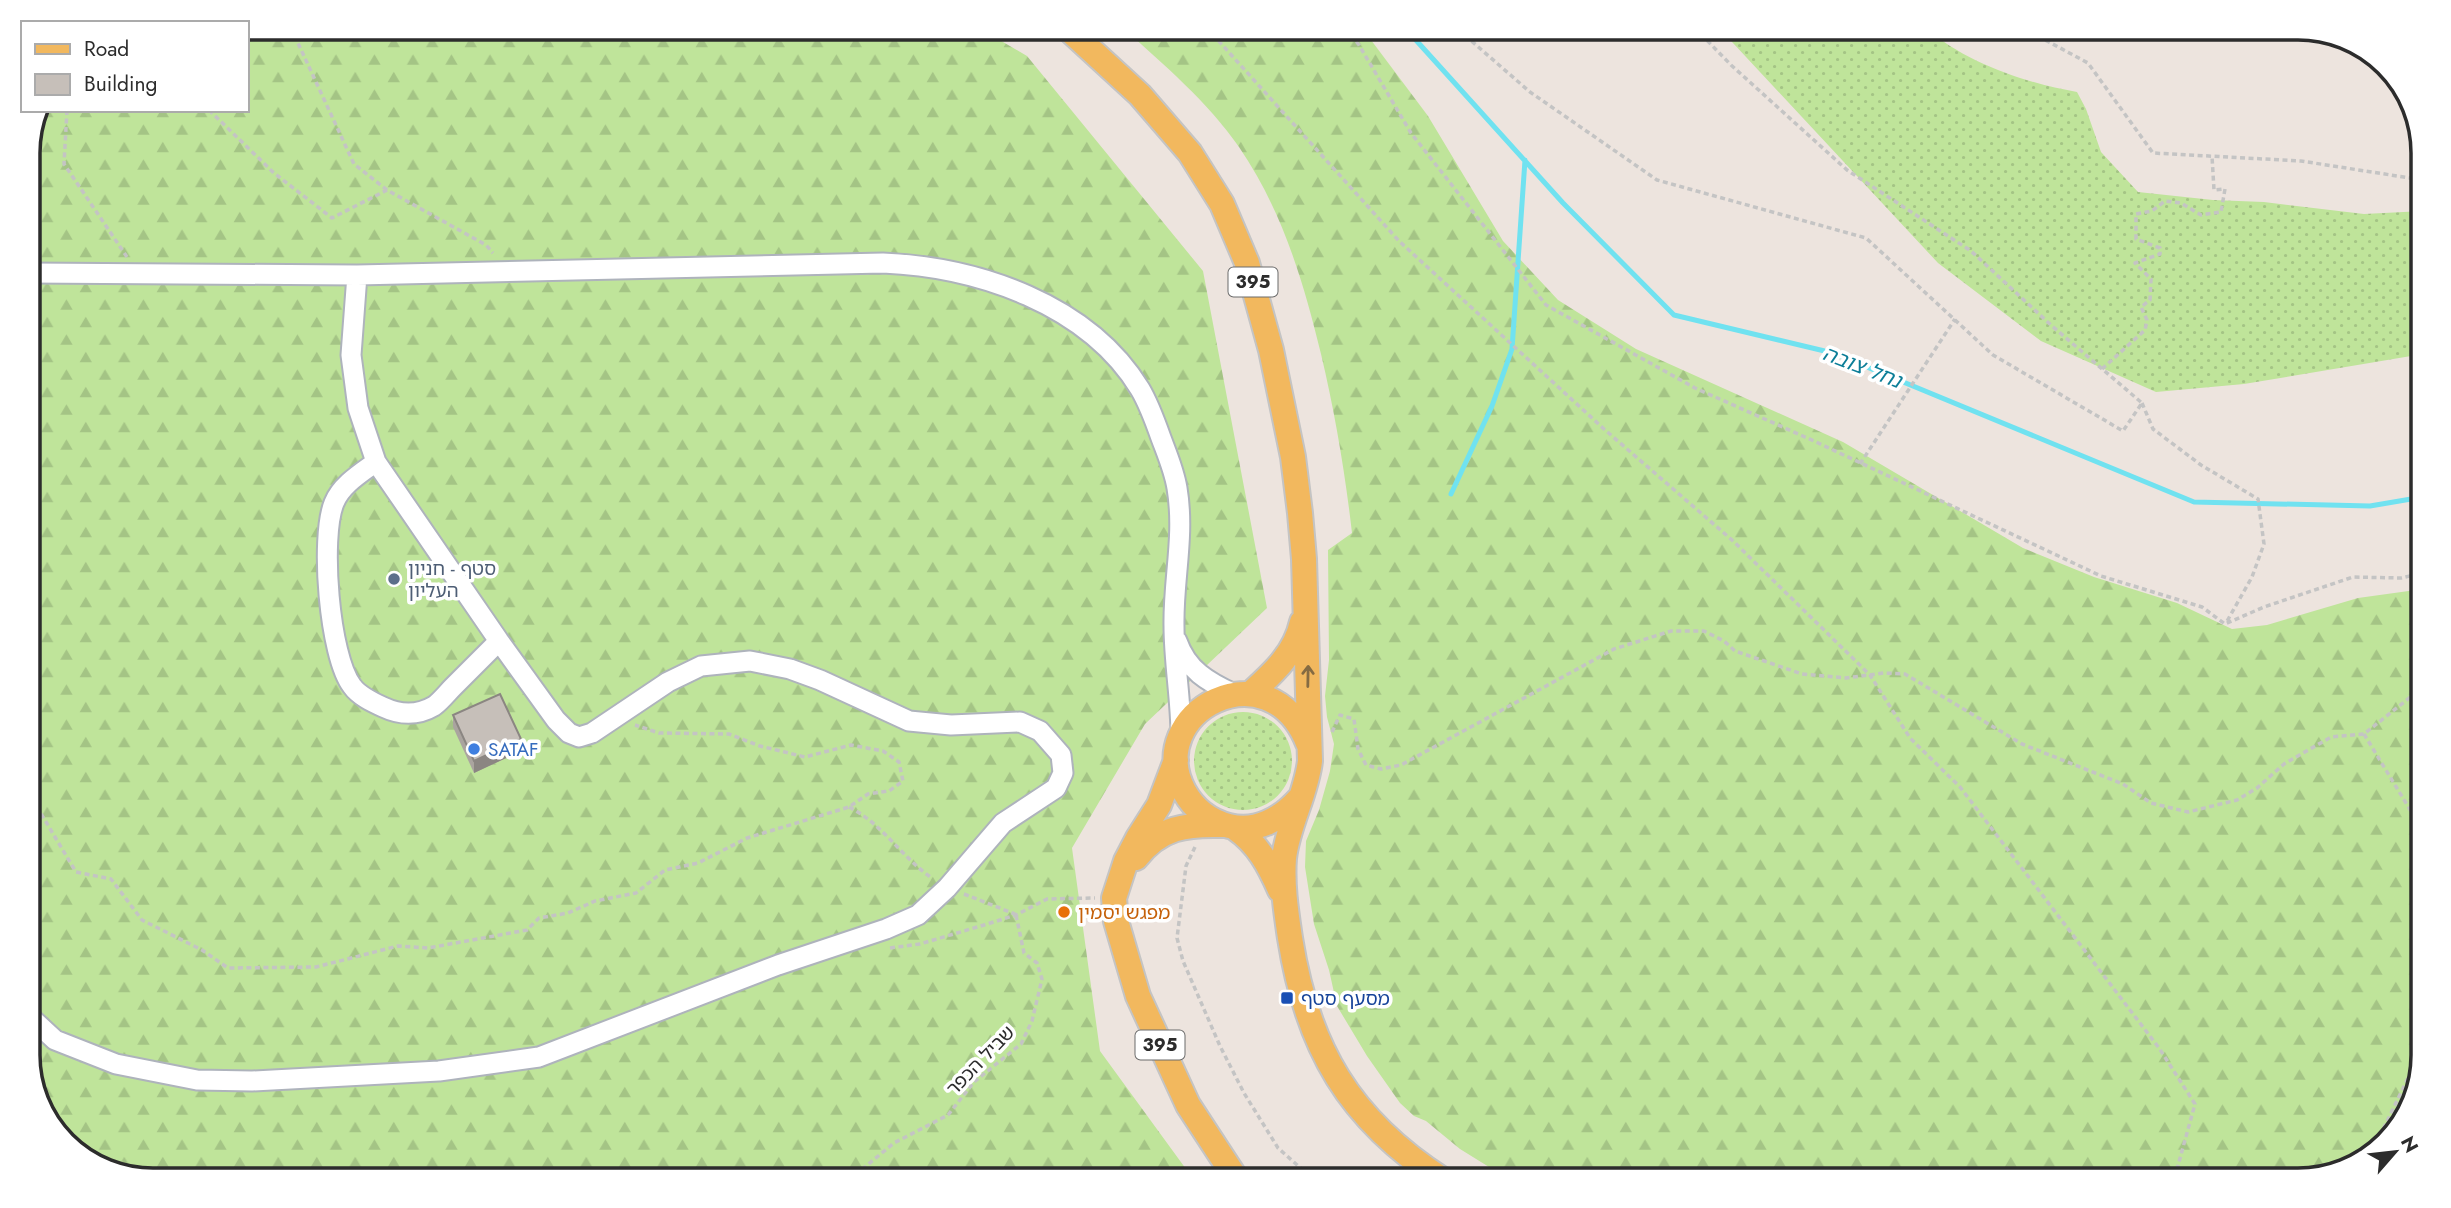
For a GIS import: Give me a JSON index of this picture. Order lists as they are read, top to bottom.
{
  "streets": {
    "main road": ["395"],
    "path": ["שביל הכפר"]
  },
  "water": ["נחל צובה"],
  "places": {
    "other": ["סטף - חניון העליון", "SATAF", "מפגש יסמין"],
    "transit": ["מסעף סטף"]
  },
  "legend": ["Road", "Building"],
  "north": "top right"
}
